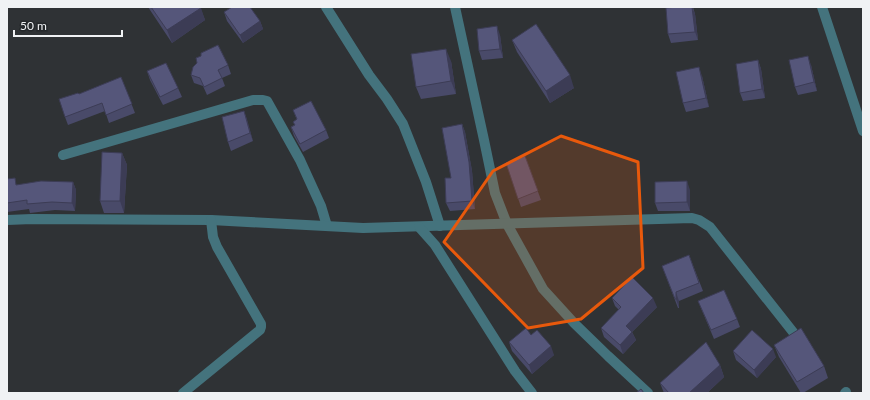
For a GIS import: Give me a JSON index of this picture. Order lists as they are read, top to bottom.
{
  "scale_bar": "50 m"
}
